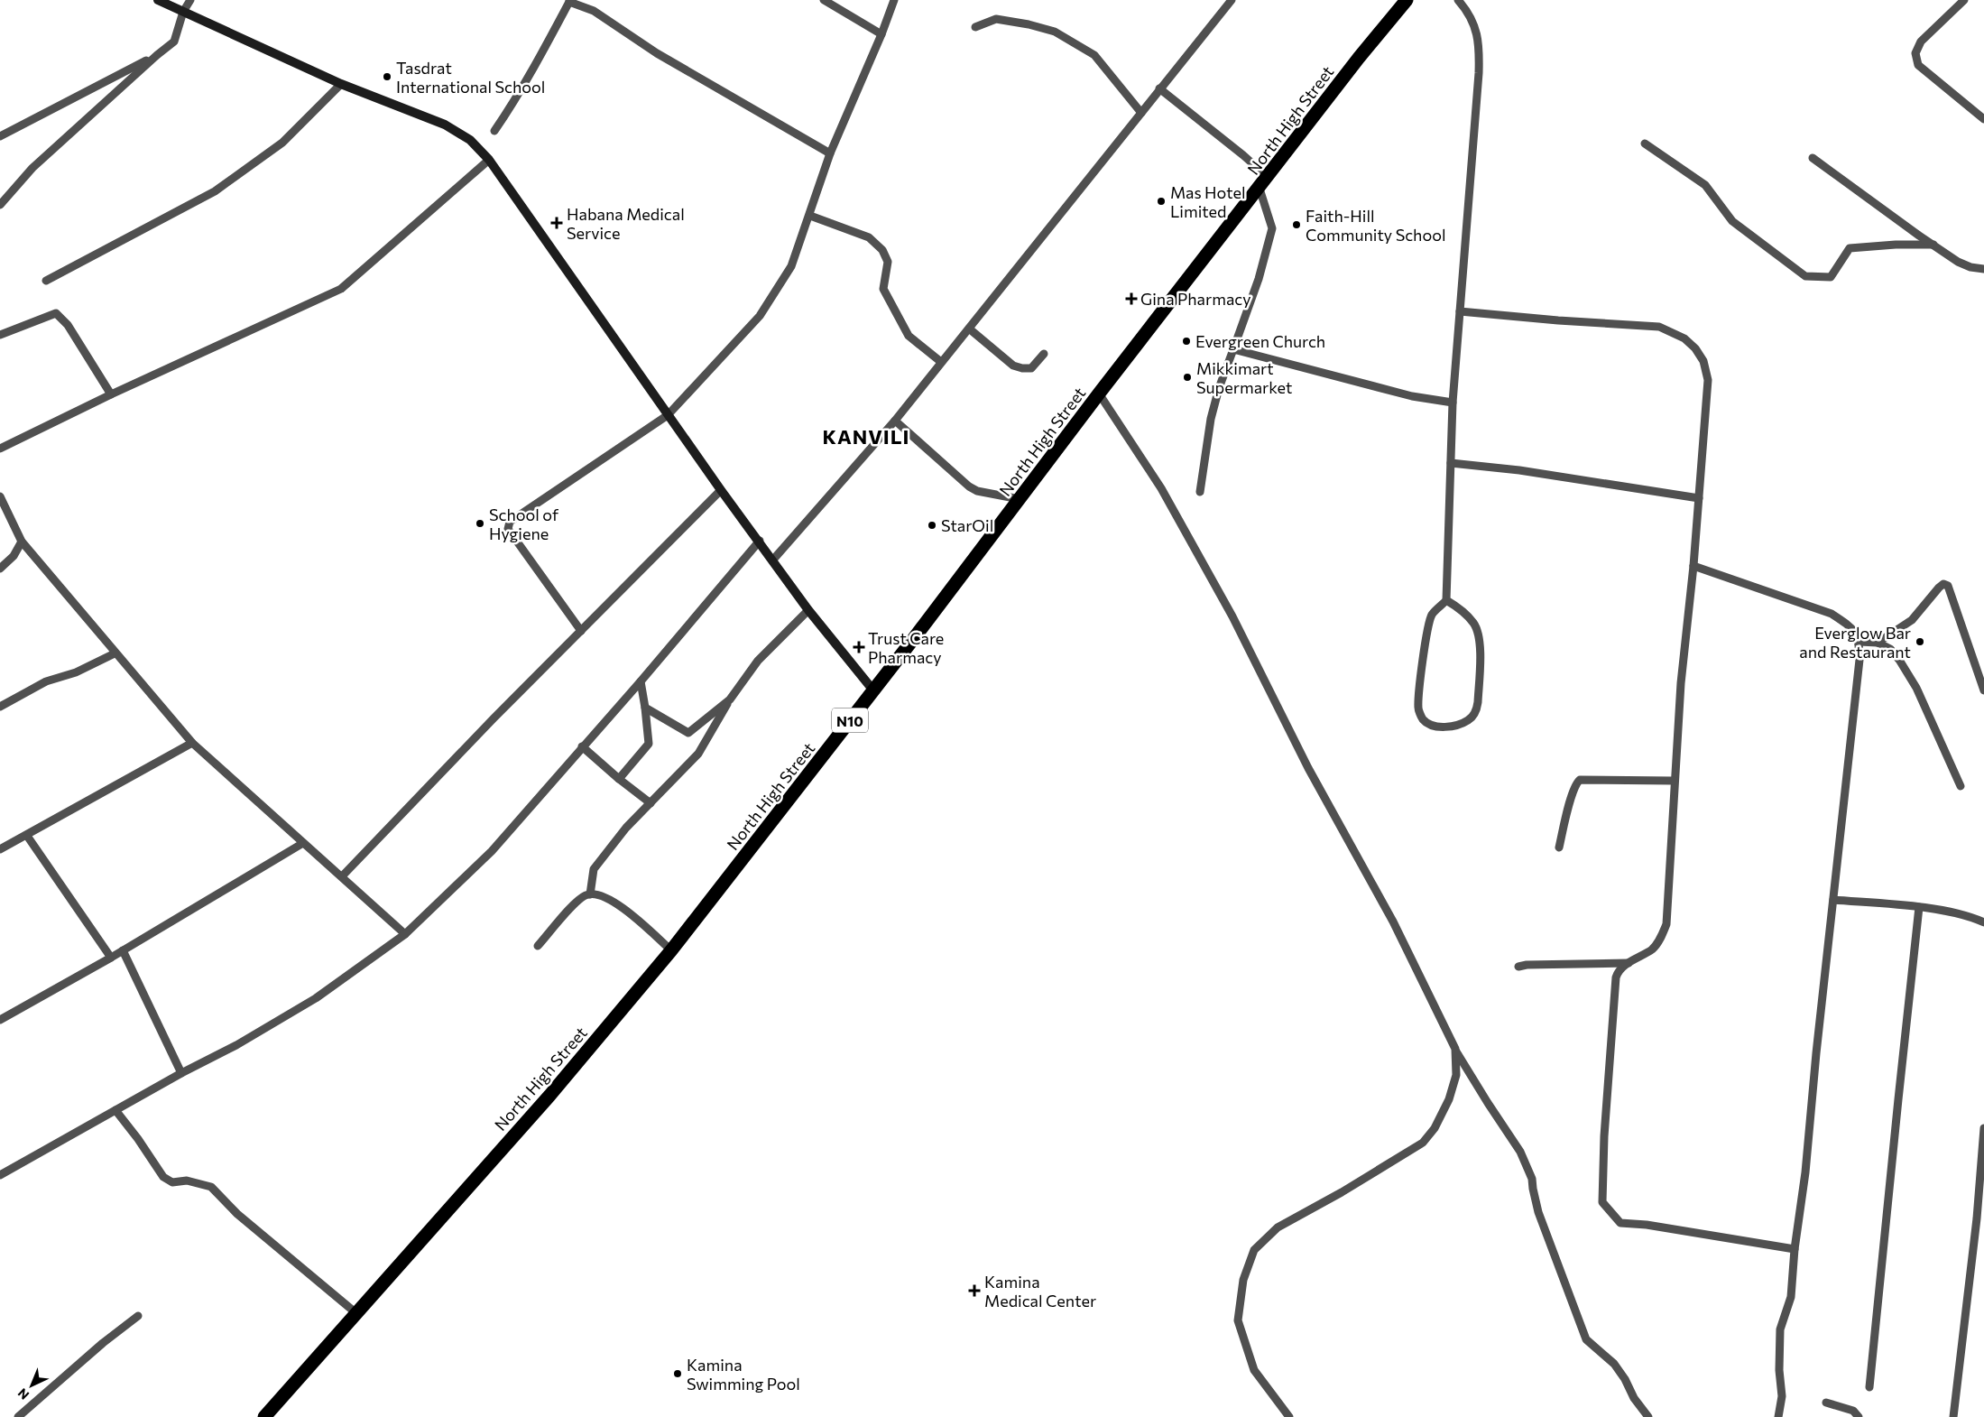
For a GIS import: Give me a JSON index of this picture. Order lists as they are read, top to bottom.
{
  "streets": {
    "highway": ["North High Street", "N10"]
  },
  "districts": ["KANVILI"],
  "places": {
    "other": [
      "Tasdrat International School",
      "Mas Hotel Limited",
      "Faith-Hill Community School",
      "Evergreen Church",
      "Mikkimart Supermarket",
      "School of Hygiene",
      "StarOil",
      "Everglow Bar and Restaurant",
      "Kamina Swimming Pool"
    ],
    "health": [
      "Habana Medical Service",
      "Gina Pharmacy",
      "Trust Care Pharmacy",
      "Kamina Medical Center"
    ]
  },
  "north": "bottom left"
}
